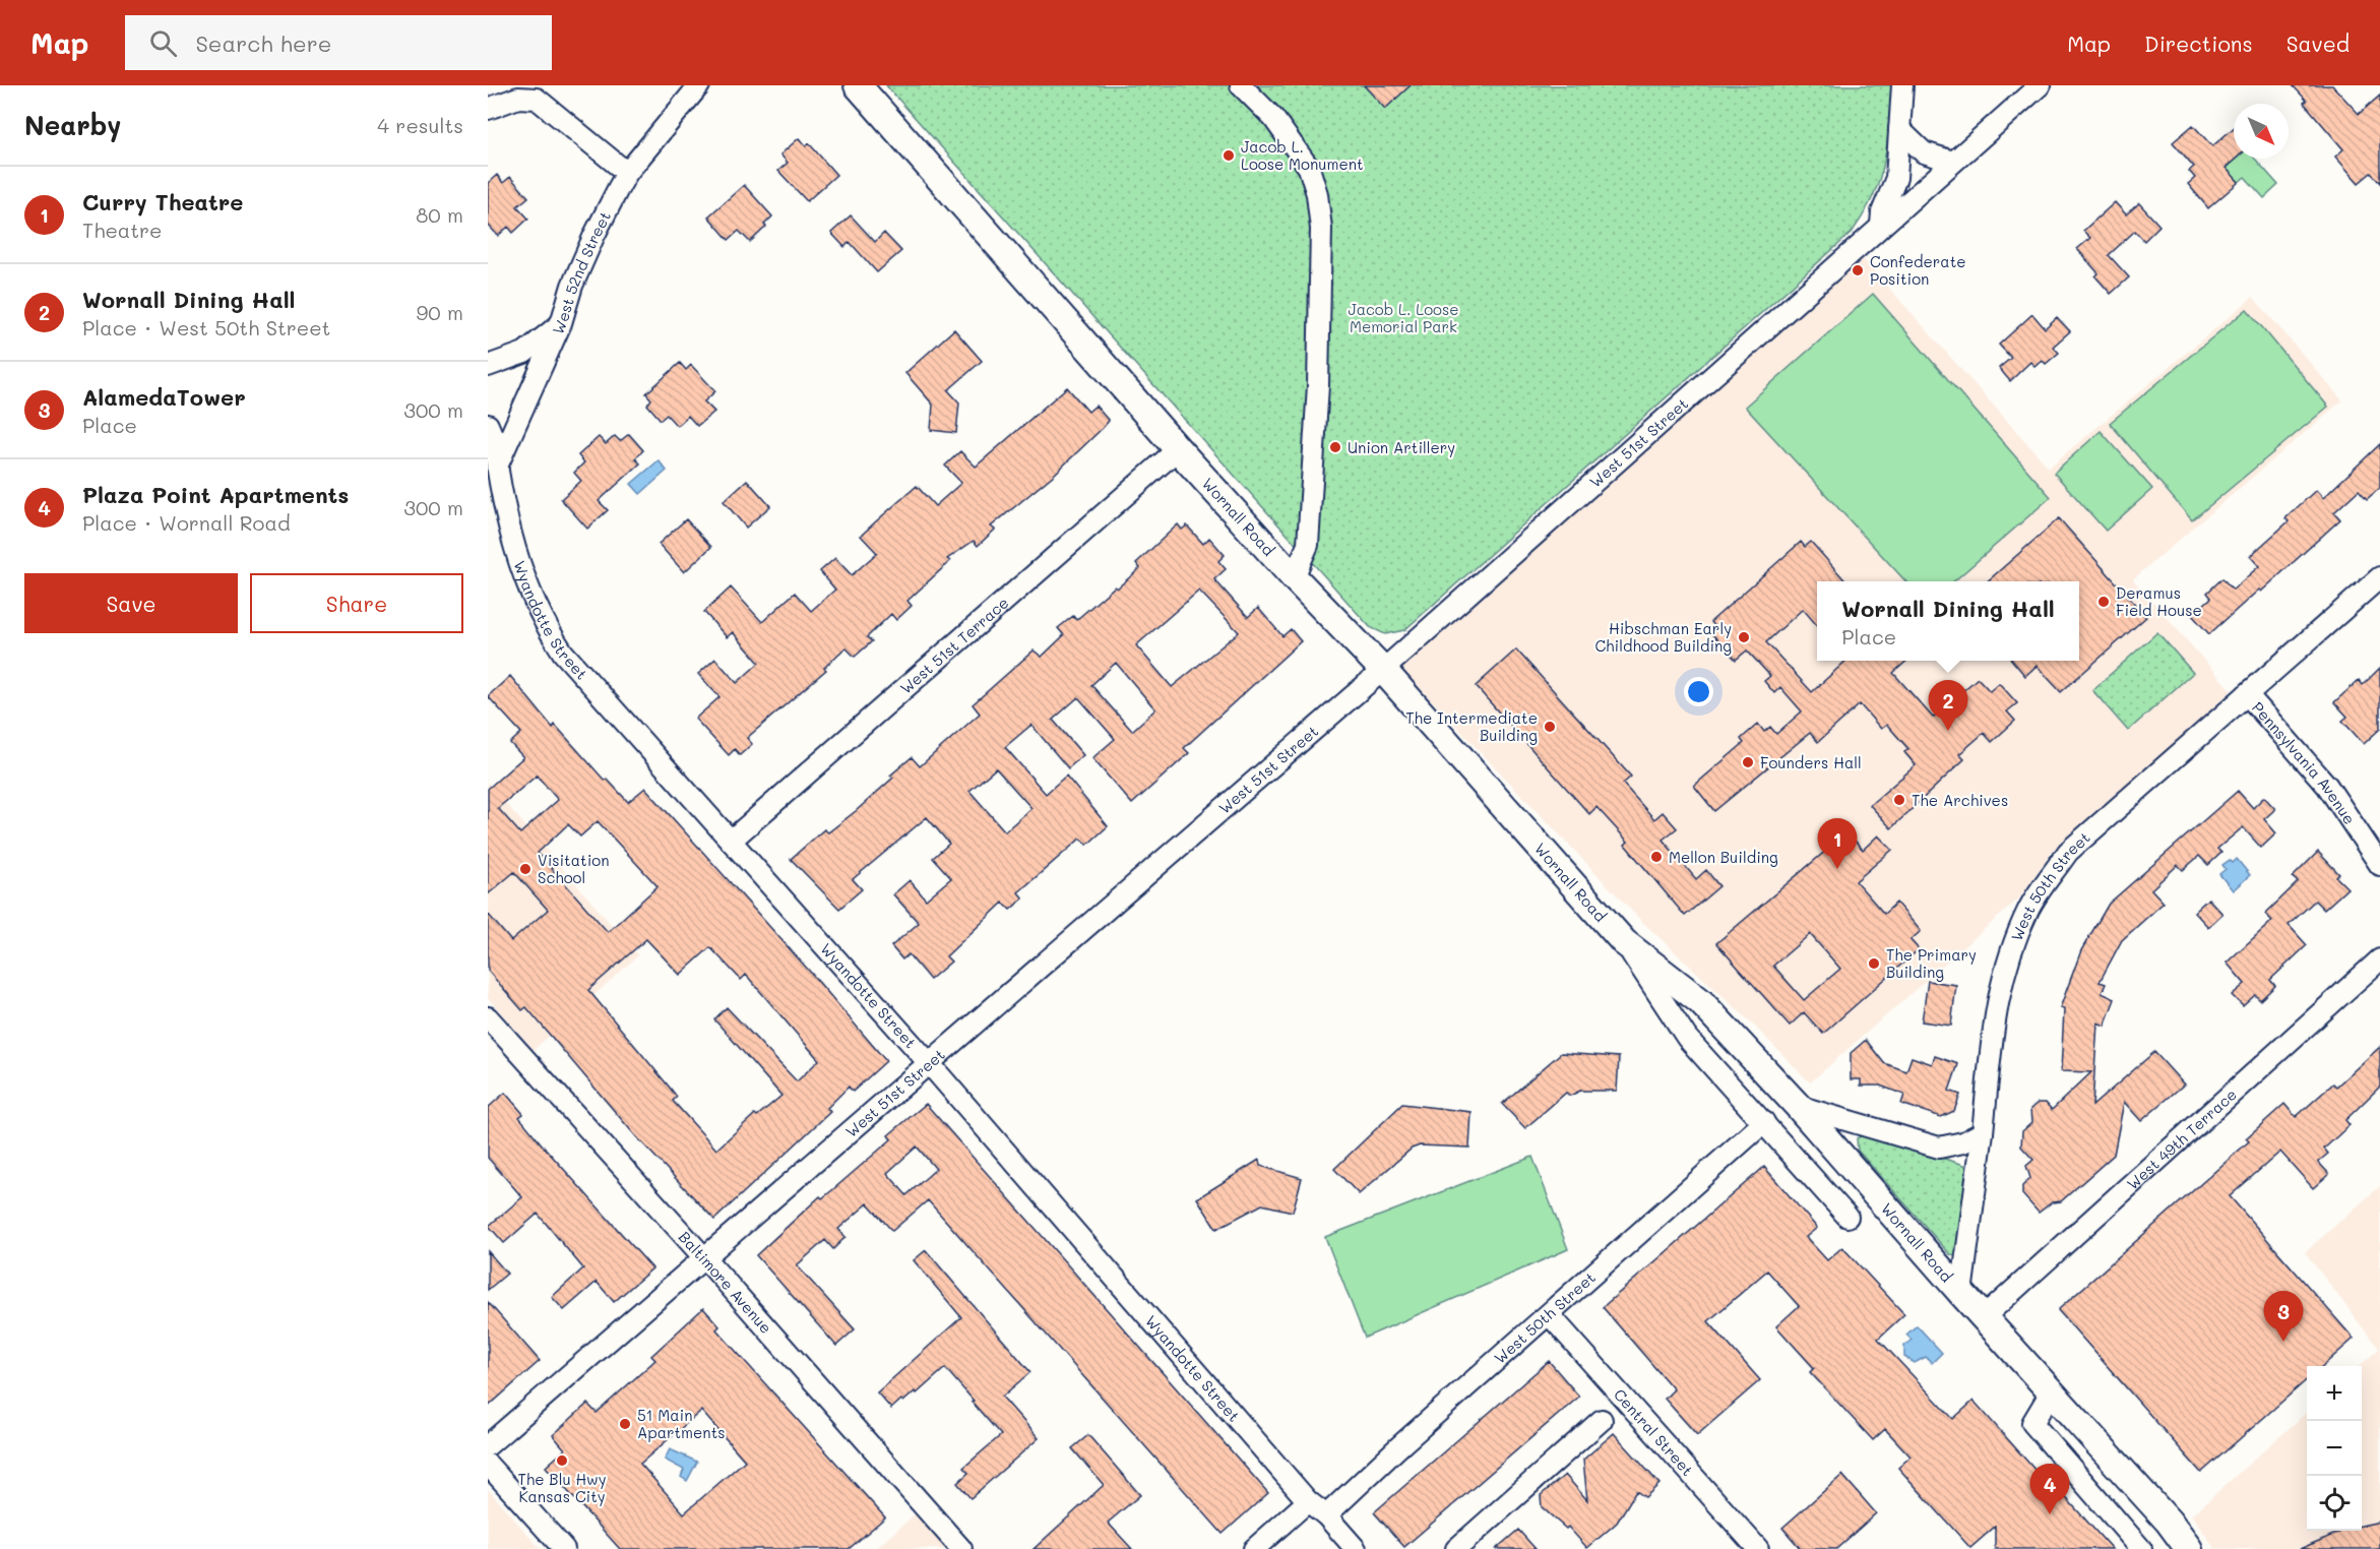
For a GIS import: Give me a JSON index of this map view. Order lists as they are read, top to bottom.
{
  "streets": {
    "main road": ["Wornall Road"],
    "street": [
      "West 52nd Street",
      "West 51st Street",
      "Wyandotte Street",
      "West 51st Terrace",
      "Pennsylvania Avenue",
      "West 50th Street",
      "West 49th Terrace",
      "Baltimore Avenue",
      "Central Street"
    ]
  },
  "crossings": [
    ["West 52nd Street", "Wyandotte Street"],
    ["West 51st Street", "Wornall Road"],
    ["West 51st Street", "Wyandotte Street"],
    ["West 51st Street", "Baltimore Avenue"],
    ["Wornall Road", "West 51st Terrace"],
    ["Wornall Road", "West 50th Street"],
    ["Wornall Road", "West 49th Terrace"],
    ["Wyandotte Street", "West 51st Terrace"],
    ["Wyandotte Street", "West 50th Street"],
    ["Pennsylvania Avenue", "West 50th Street"],
    ["West 50th Street", "Central Street"]
  ],
  "parks": ["Jacob L. Loose Memorial Park"],
  "places": [
    "Jacob L. Loose Monument",
    "Confederate Position",
    "Union Artillery",
    "Deramus Field House",
    "Hibschman Early Childhood Building",
    "The Intermediate Building",
    "Founders Hall",
    "The Archives",
    "Mellon Building",
    "Visitation School",
    "The Primary Building",
    "51 Main Apartments",
    "The Blu Hwy Kansas City"
  ],
  "north": "bottom right",
  "page": {
    "header": "Map",
    "search": "Search here",
    "nav": ["Map", "Directions", "Saved"],
    "heading": ["Nearby", "4 results"],
    "list": [
      {
        "mark": "1",
        "name": "Curry Theatre",
        "note": "Theatre",
        "value": "80 m"
      },
      {
        "mark": "2",
        "name": "Wornall Dining Hall",
        "note": "Place · West 50th Street",
        "value": "90 m"
      },
      {
        "mark": "3",
        "name": "AlamedaTower",
        "note": "Place",
        "value": "300 m"
      },
      {
        "mark": "4",
        "name": "Plaza Point Apartments",
        "note": "Place · Wornall Road",
        "value": "300 m"
      }
    ],
    "buttons": ["Save", "Share"],
    "popup": ["Wornall Dining Hall", "Place"],
    "pins": [
      "2",
      "1",
      "3",
      "4"
    ],
    "map_buttons": ["+", "−"]
  }
}
